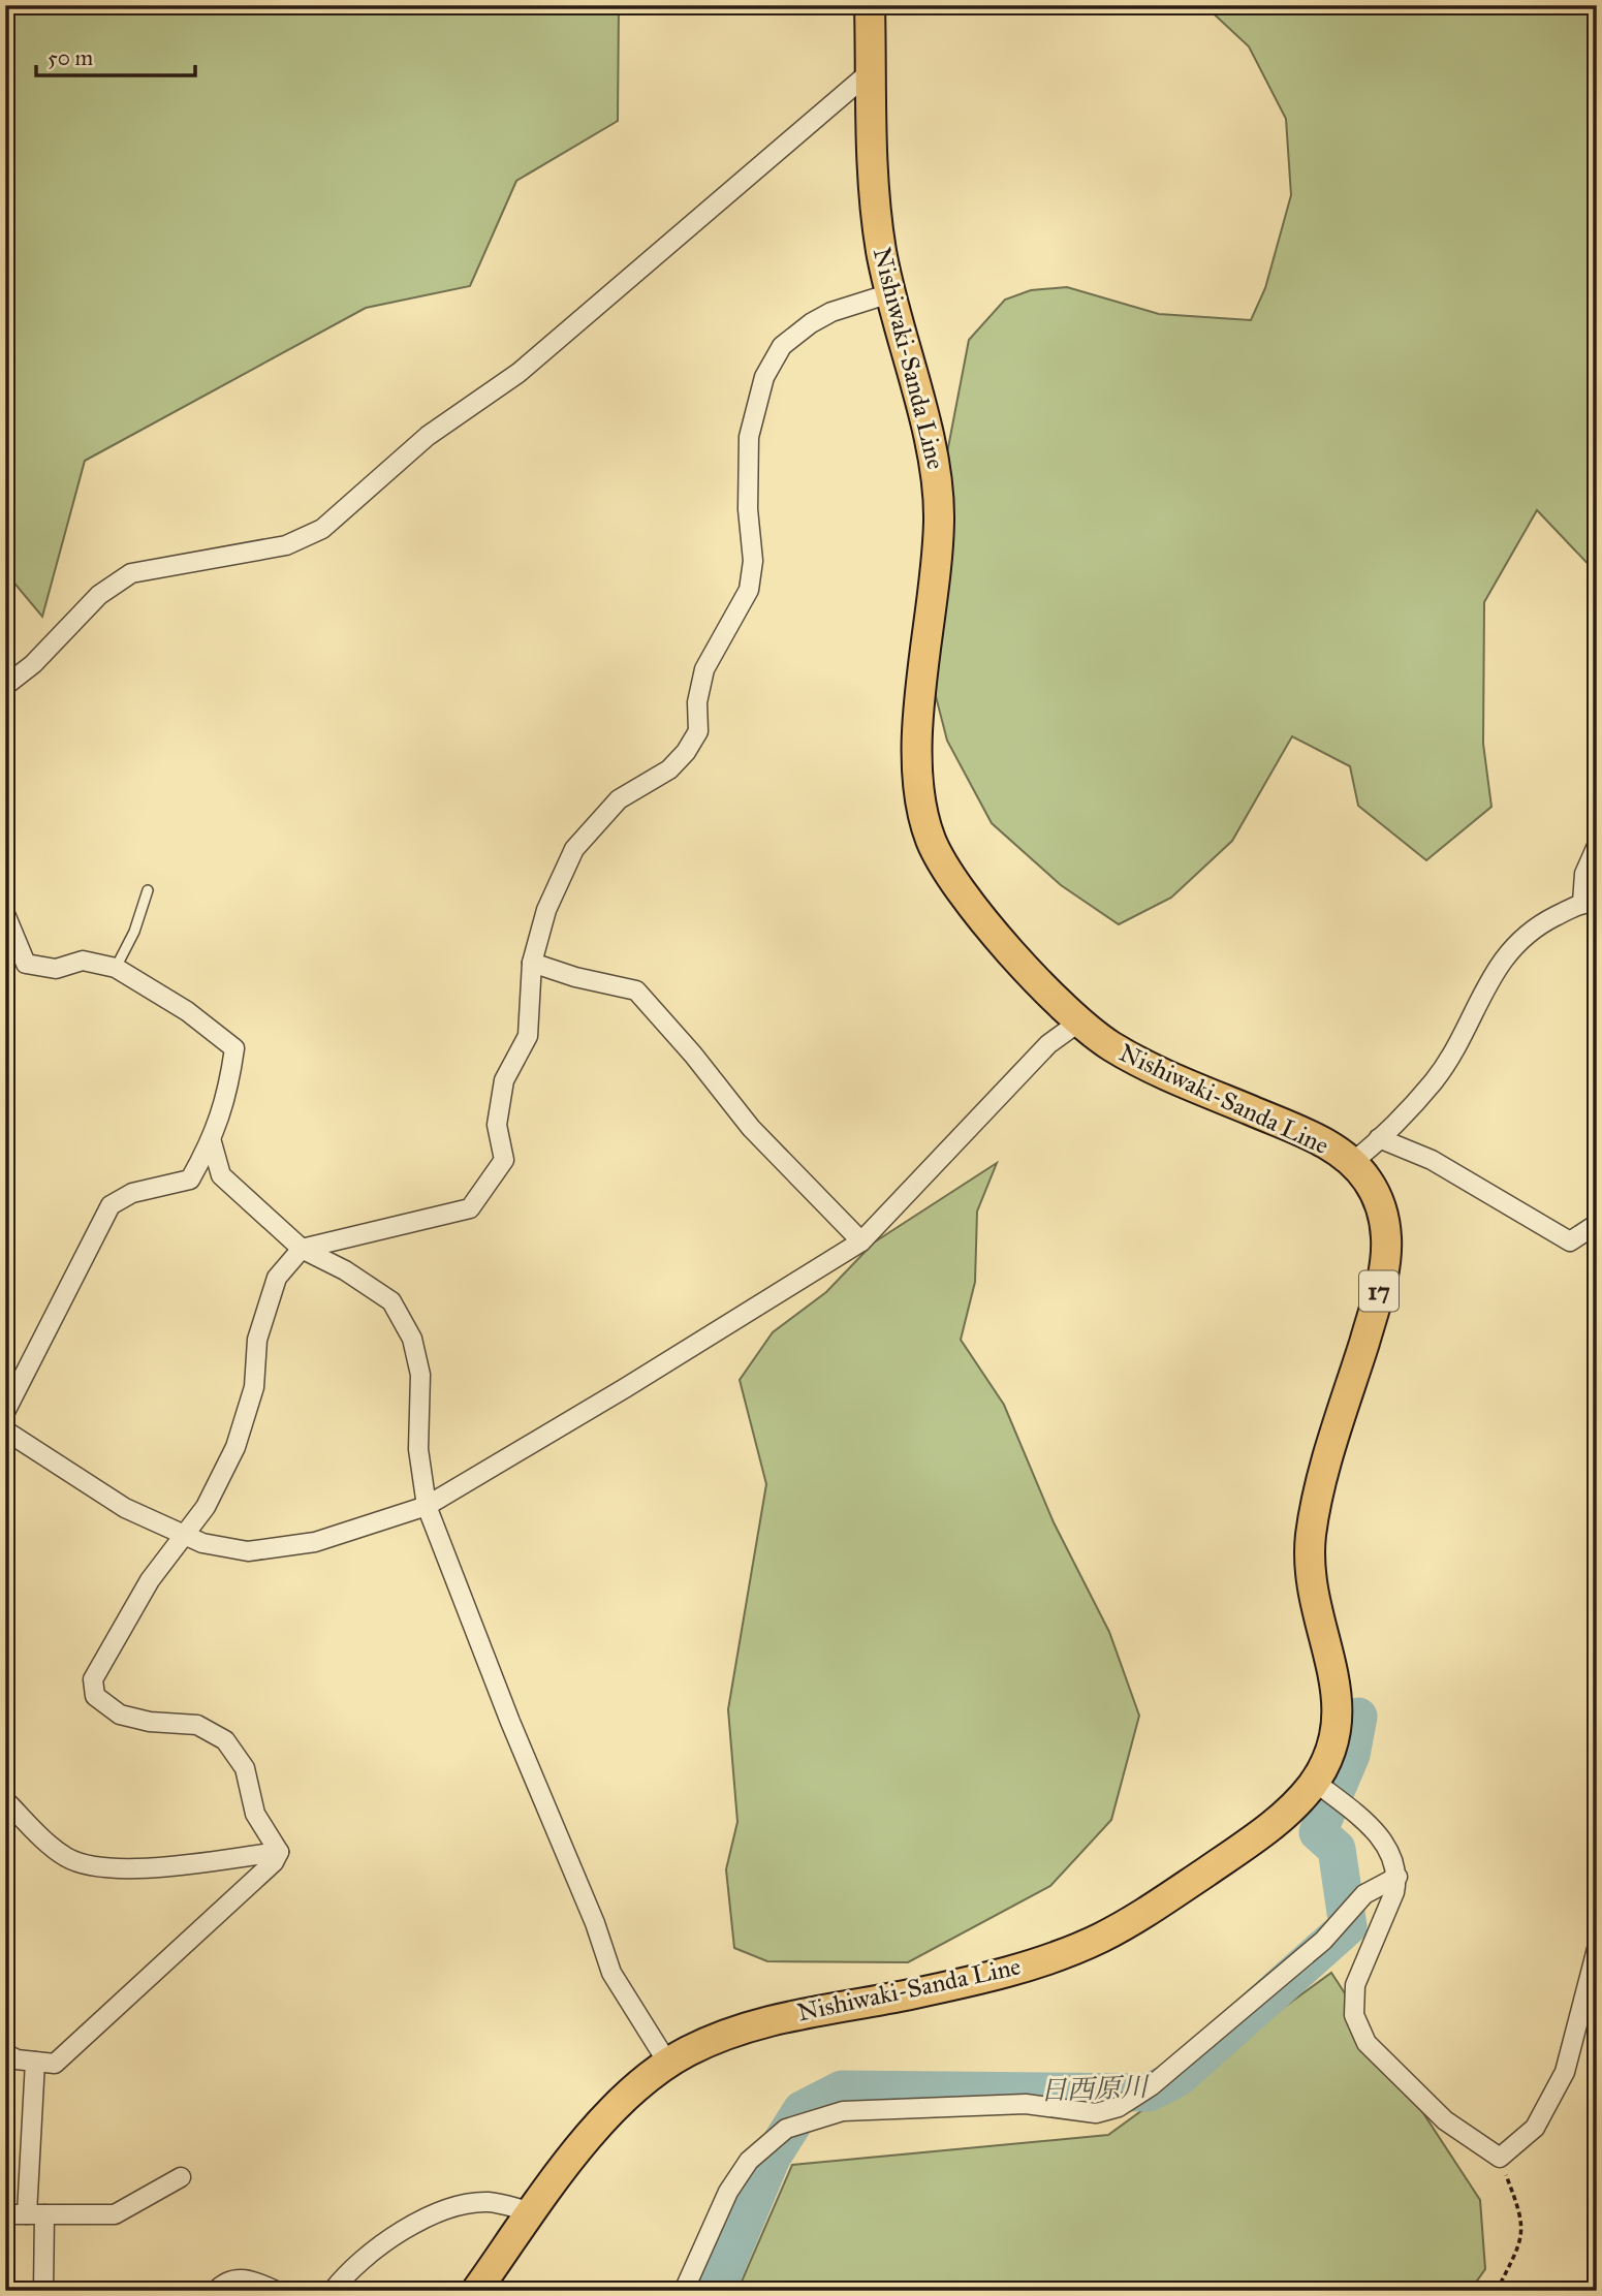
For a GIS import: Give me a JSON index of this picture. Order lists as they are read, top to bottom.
{
  "streets": {
    "main road": ["Nishiwaki-Sanda Line", "17"]
  },
  "water": ["日西原川"],
  "scale_bar": "50 m"
}
